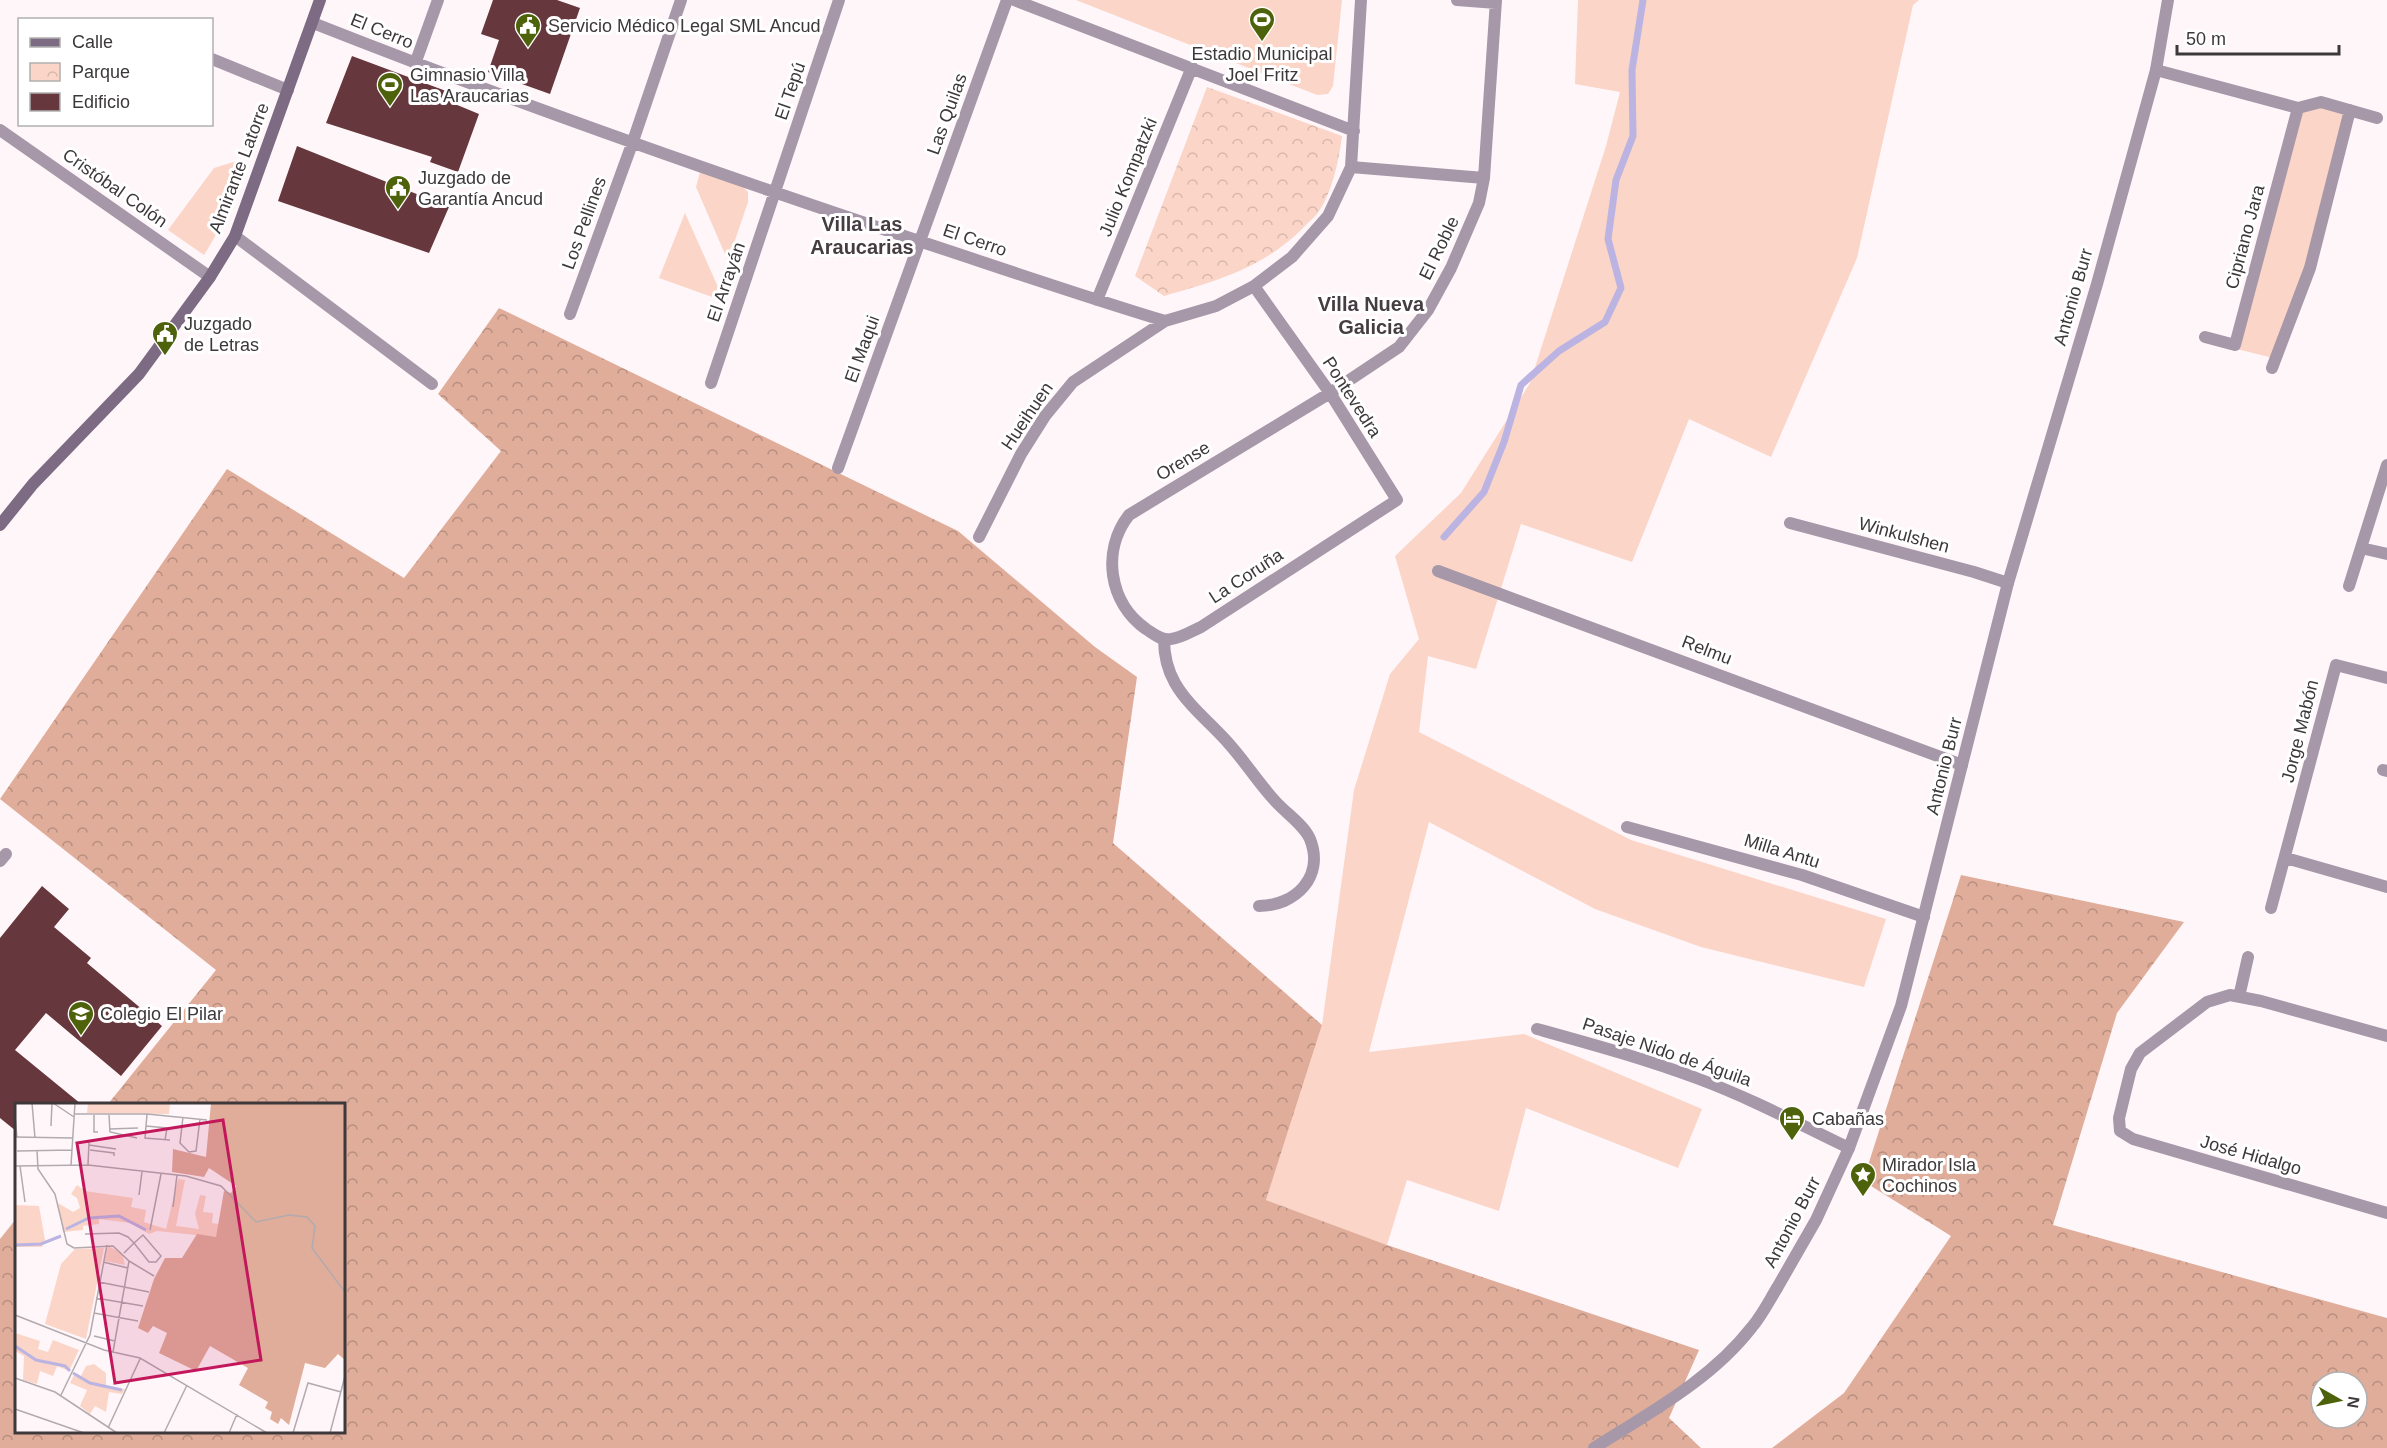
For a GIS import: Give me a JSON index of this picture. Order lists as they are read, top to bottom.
{
  "streets": {
    "main road": ["Almirante Latorre"],
    "street": [
      "El Cerro",
      "El Tepú",
      "Las Quilas",
      "Julio Kompatzki",
      "Cristóbal Colón",
      "Los Pellines",
      "Cipriano Jara",
      "El Roble",
      "El Arrayán",
      "Antonio Burr",
      "El Maqui",
      "Pontevedra",
      "Hueihuen",
      "Orense",
      "Winkulshen",
      "La Coruña",
      "Relmu",
      "Jorge Mabón",
      "Milla Antu",
      "Pasaje Nido de Águila",
      "José Hidalgo"
    ]
  },
  "crossings": [
    ["El Cerro", "El Tepú"],
    ["El Cerro", "Las Quilas"],
    ["El Cerro", "Almirante Latorre"],
    ["El Cerro", "Julio Kompatzki"],
    ["El Cerro", "Los Pellines"],
    ["El Cerro", "El Arrayán"],
    ["El Cerro", "El Maqui"],
    ["El Cerro", "Hueihuen"],
    ["El Tepú", "El Arrayán"],
    ["Las Quilas", "El Maqui"],
    ["Almirante Latorre", "Cristóbal Colón"],
    ["El Roble", "Pontevedra"],
    ["El Roble", "Orense"],
    ["Antonio Burr", "Winkulshen"],
    ["Antonio Burr", "Relmu"],
    ["Antonio Burr", "Milla Antu"],
    ["Antonio Burr", "Pasaje Nido de Águila"],
    ["Pontevedra", "Orense"],
    ["Pontevedra", "La Coruña"],
    ["Orense", "La Coruña"]
  ],
  "districts": ["Villa Las Araucarias", "Villa Nueva Galicia"],
  "places": {
    "sports": ["Estadio Municipal Joel Fritz", "Gimnasio Villa Las Araucarias"],
    "public building": ["Servicio Médico Legal SML Ancud", "Juzgado de Garantía Ancud", "Juzgado de Letras"],
    "school or university": ["Colegio El Pilar"],
    "hotel": ["Cabañas"],
    "place": ["Mirador Isla Cochinos"]
  },
  "legend": ["Calle", "Parque", "Edificio"],
  "scale_bar": "50 m",
  "north": "right"
}
